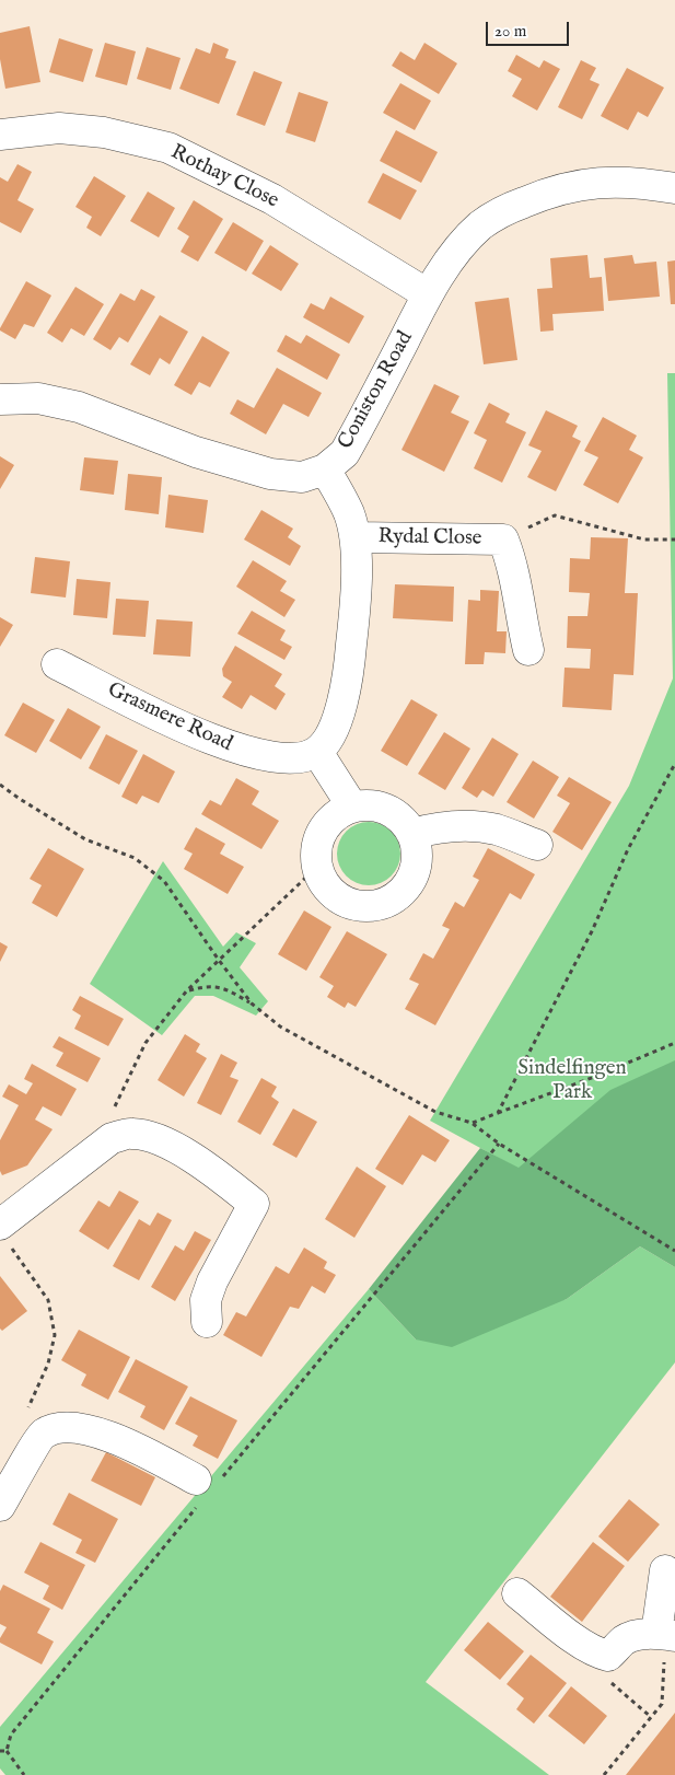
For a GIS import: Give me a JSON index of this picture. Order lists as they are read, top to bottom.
{
  "streets": {
    "street": [
      "Rothay Close",
      "Coniston Road",
      "Rydal Close",
      "Grasmere Road"
    ]
  },
  "crossings": [
    ["Rothay Close", "Coniston Road"]
  ],
  "parks": ["Sindelfingen Park"],
  "scale_bar": "20 m"
}
